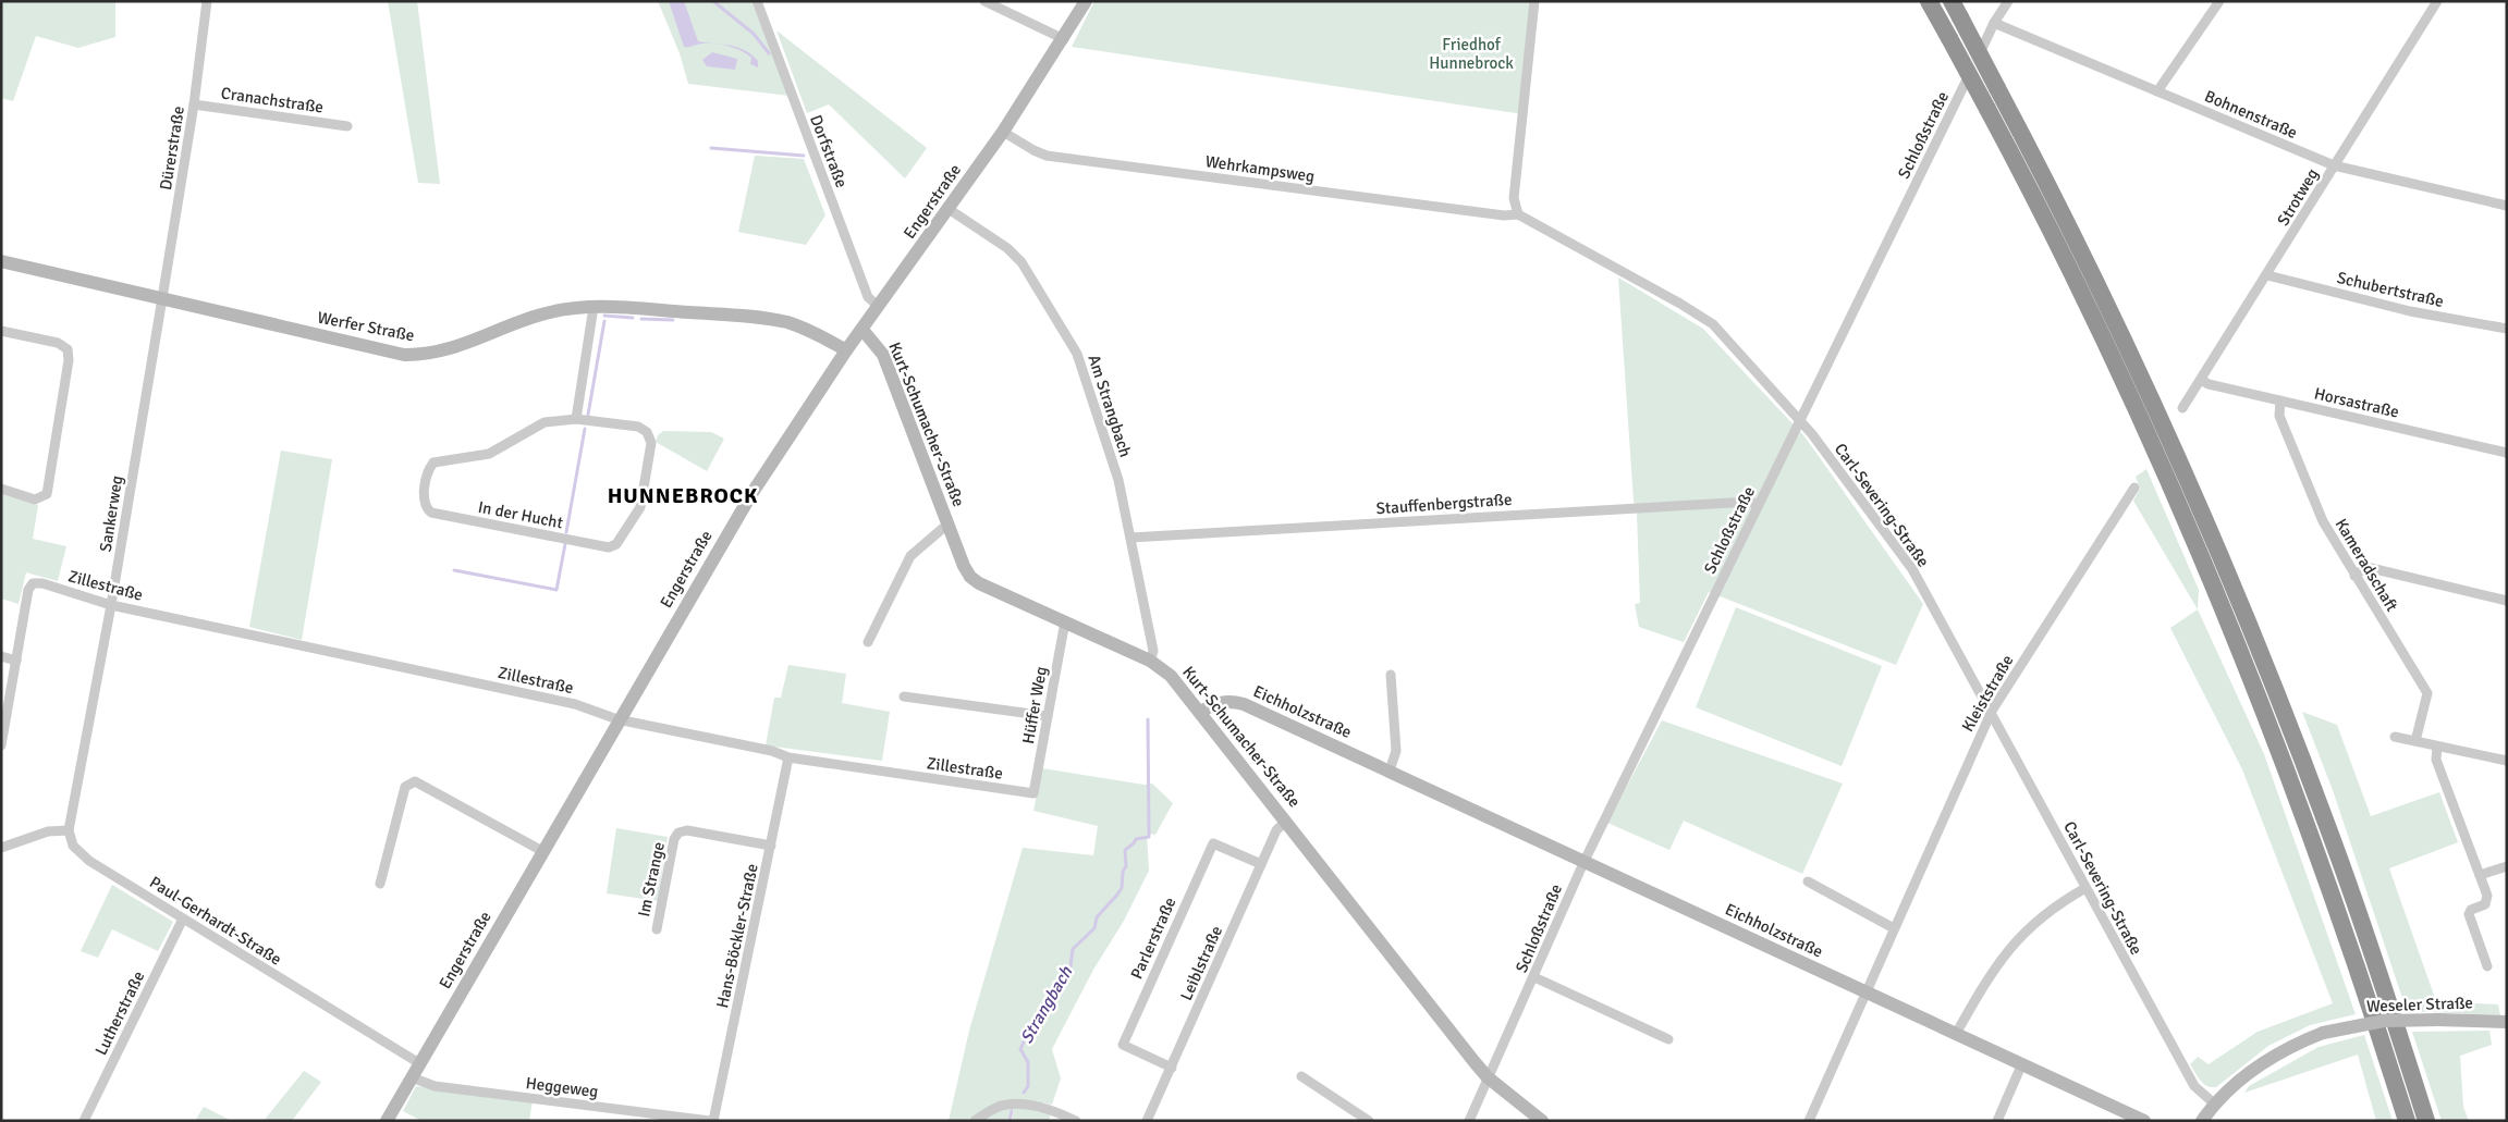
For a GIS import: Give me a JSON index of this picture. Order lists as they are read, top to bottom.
{
  "streets": {
    "street": [
      "Cranachstraße",
      "Bohnenstraße",
      "Schloßstraße",
      "Dürerstraße",
      "Dorfstraße",
      "Wehrkampsweg",
      "Strotweg",
      "Engerstraße",
      "Schubertstraße",
      "Werfer Straße",
      "Horsastraße",
      "Am Strangbach",
      "Kurt-Schumacher-Straße",
      "Stauffenbergstraße",
      "Carl-Severing-Straße",
      "Sankerweg",
      "In der Hucht",
      "Kameradschaft",
      "Zillestraße",
      "Kleiststraße",
      "Hüffer Weg",
      "Eichholzstraße",
      "Im Strange",
      "Paul-Gerhardt-Straße",
      "Hans-Böckler-Straße",
      "Parlerstraße",
      "Leiblstraße",
      "Weseler Straße",
      "Lutherstraße",
      "Heggeweg"
    ]
  },
  "crossings": [
    ["Cranachstraße", "Dürerstraße"],
    ["Bohnenstraße", "Schloßstraße"],
    ["Bohnenstraße", "Strotweg"],
    ["Schloßstraße", "Kurt-Schumacher-Straße"],
    ["Schloßstraße", "Stauffenbergstraße"],
    ["Schloßstraße", "Carl-Severing-Straße"],
    ["Schloßstraße", "Eichholzstraße"],
    ["Dürerstraße", "Werfer Straße"],
    ["Dürerstraße", "Sankerweg"],
    ["Dorfstraße", "Engerstraße"],
    ["Wehrkampsweg", "Engerstraße"],
    ["Wehrkampsweg", "Carl-Severing-Straße"],
    ["Strotweg", "Schubertstraße"],
    ["Strotweg", "Horsastraße"],
    ["Engerstraße", "Werfer Straße"],
    ["Engerstraße", "Am Strangbach"],
    ["Engerstraße", "Kurt-Schumacher-Straße"],
    ["Engerstraße", "Zillestraße"],
    ["Engerstraße", "Paul-Gerhardt-Straße"],
    ["Engerstraße", "Heggeweg"],
    ["Werfer Straße", "Sankerweg"],
    ["Horsastraße", "Kameradschaft"],
    ["Am Strangbach", "Kurt-Schumacher-Straße"],
    ["Am Strangbach", "Stauffenbergstraße"],
    ["Kurt-Schumacher-Straße", "Hüffer Weg"],
    ["Kurt-Schumacher-Straße", "Eichholzstraße"],
    ["Kurt-Schumacher-Straße", "Leiblstraße"],
    ["Carl-Severing-Straße", "Kleiststraße"],
    ["Carl-Severing-Straße", "Weseler Straße"],
    ["Sankerweg", "Zillestraße"],
    ["Sankerweg", "Paul-Gerhardt-Straße"],
    ["Zillestraße", "Hüffer Weg"],
    ["Zillestraße", "Hans-Böckler-Straße"],
    ["Kleiststraße", "Eichholzstraße"],
    ["Im Strange", "Hans-Böckler-Straße"],
    ["Paul-Gerhardt-Straße", "Lutherstraße"],
    ["Hans-Böckler-Straße", "Heggeweg"],
    ["Parlerstraße", "Leiblstraße"]
  ],
  "districts": ["HUNNEBROCK"],
  "water": ["Strangbach"],
  "parks": ["Friedhof Hunnebrock"]
}
